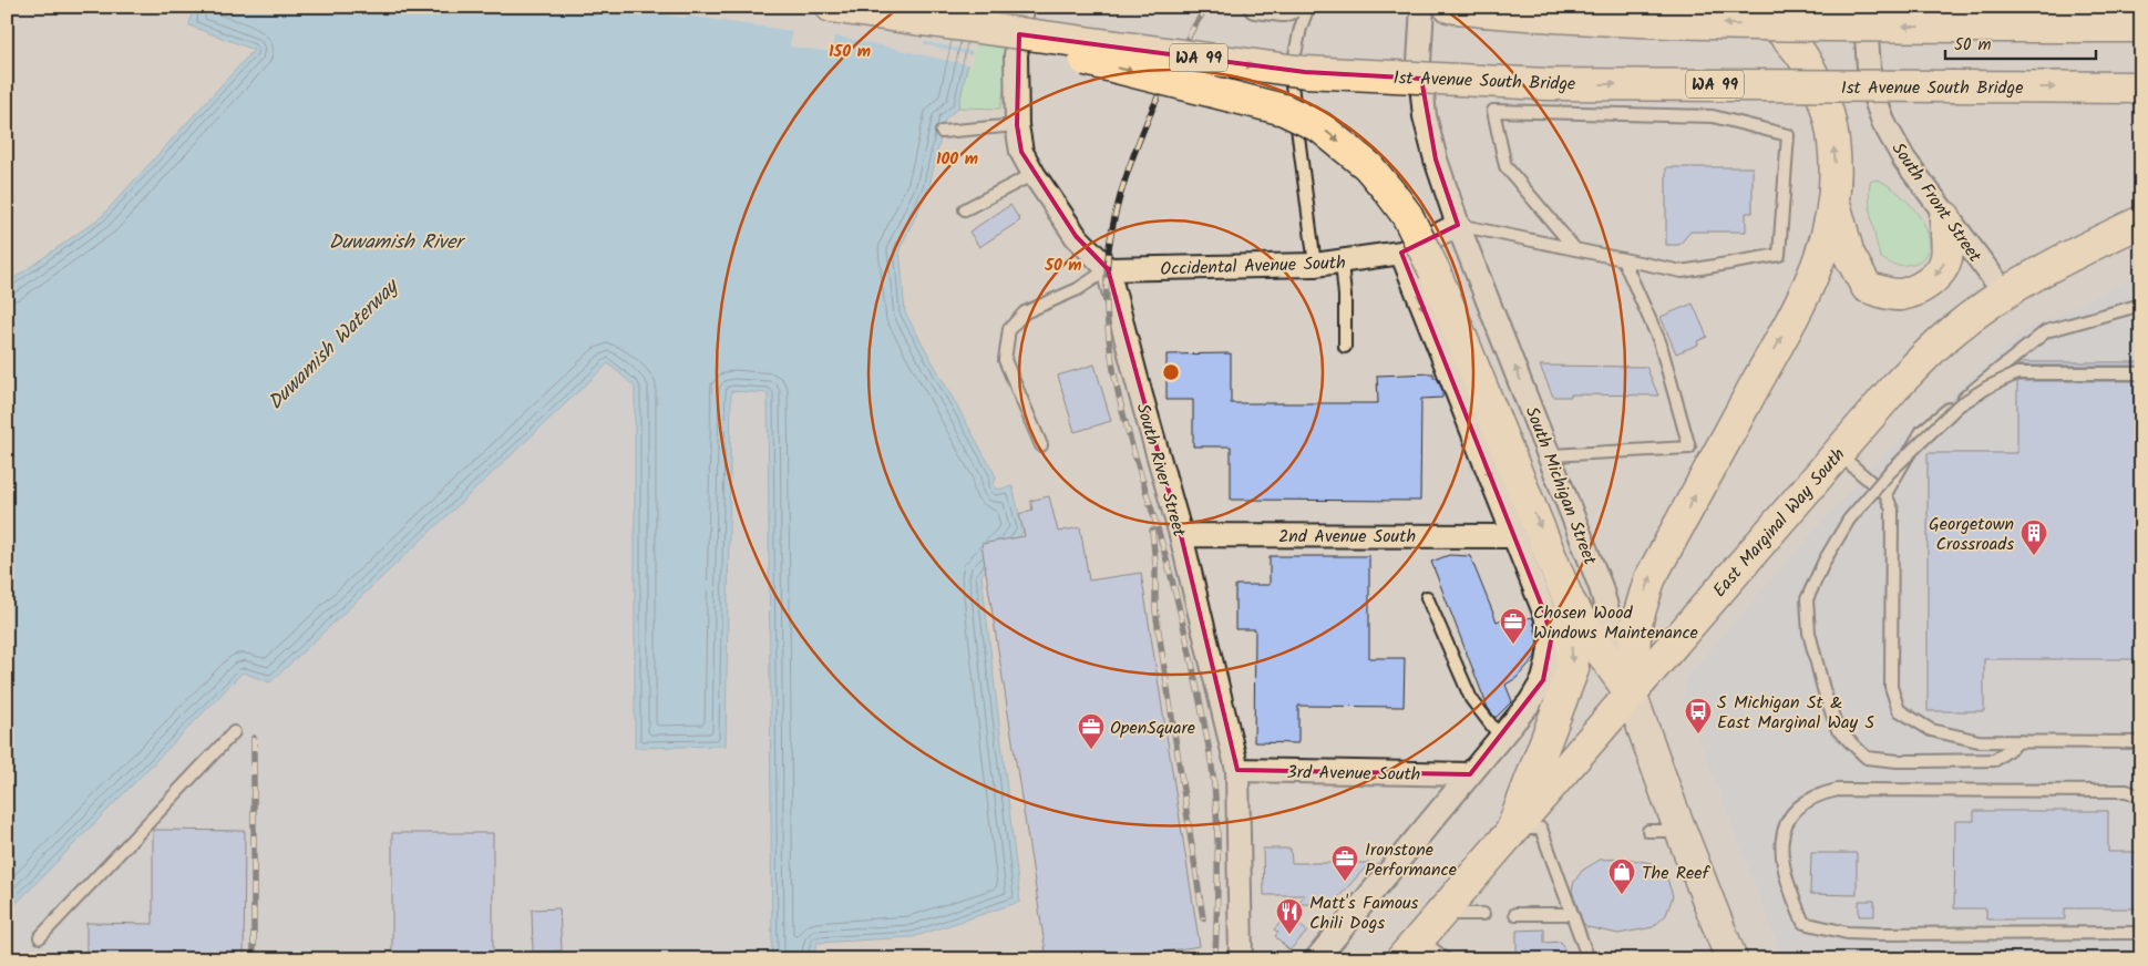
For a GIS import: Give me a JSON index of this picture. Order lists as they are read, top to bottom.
{
  "streets": {
    "main road": [
      "WA 99",
      "1st Avenue South Bridge",
      "South Michigan Street",
      "East Marginal Way South"
    ],
    "street": [
      "South Front Street",
      "Occidental Avenue South",
      "South River Street",
      "2nd Avenue South",
      "3rd Avenue South"
    ]
  },
  "crossings": [
    ["South Front Street", "East Marginal Way South"],
    ["Occidental Avenue South", "South River Street"],
    ["Occidental Avenue South", "South Michigan Street"],
    ["South River Street", "2nd Avenue South"],
    ["South River Street", "3rd Avenue South"],
    ["South Michigan Street", "East Marginal Way South"]
  ],
  "water": ["Duwamish River", "Duwamish Waterway"],
  "places": {
    "building": ["Georgetown Crossroads"],
    "office": ["Chosen Wood Windows Maintenance", "OpenSquare", "Ironstone Performance"],
    "bus stop": ["S Michigan St & East Marginal Way S"],
    "shop": ["The Reef"],
    "restaurant": ["Matt's Famous Chili Dogs"]
  },
  "scale_bar": "50 m",
  "rings": ["150 m", "100 m", "50 m"]
}
